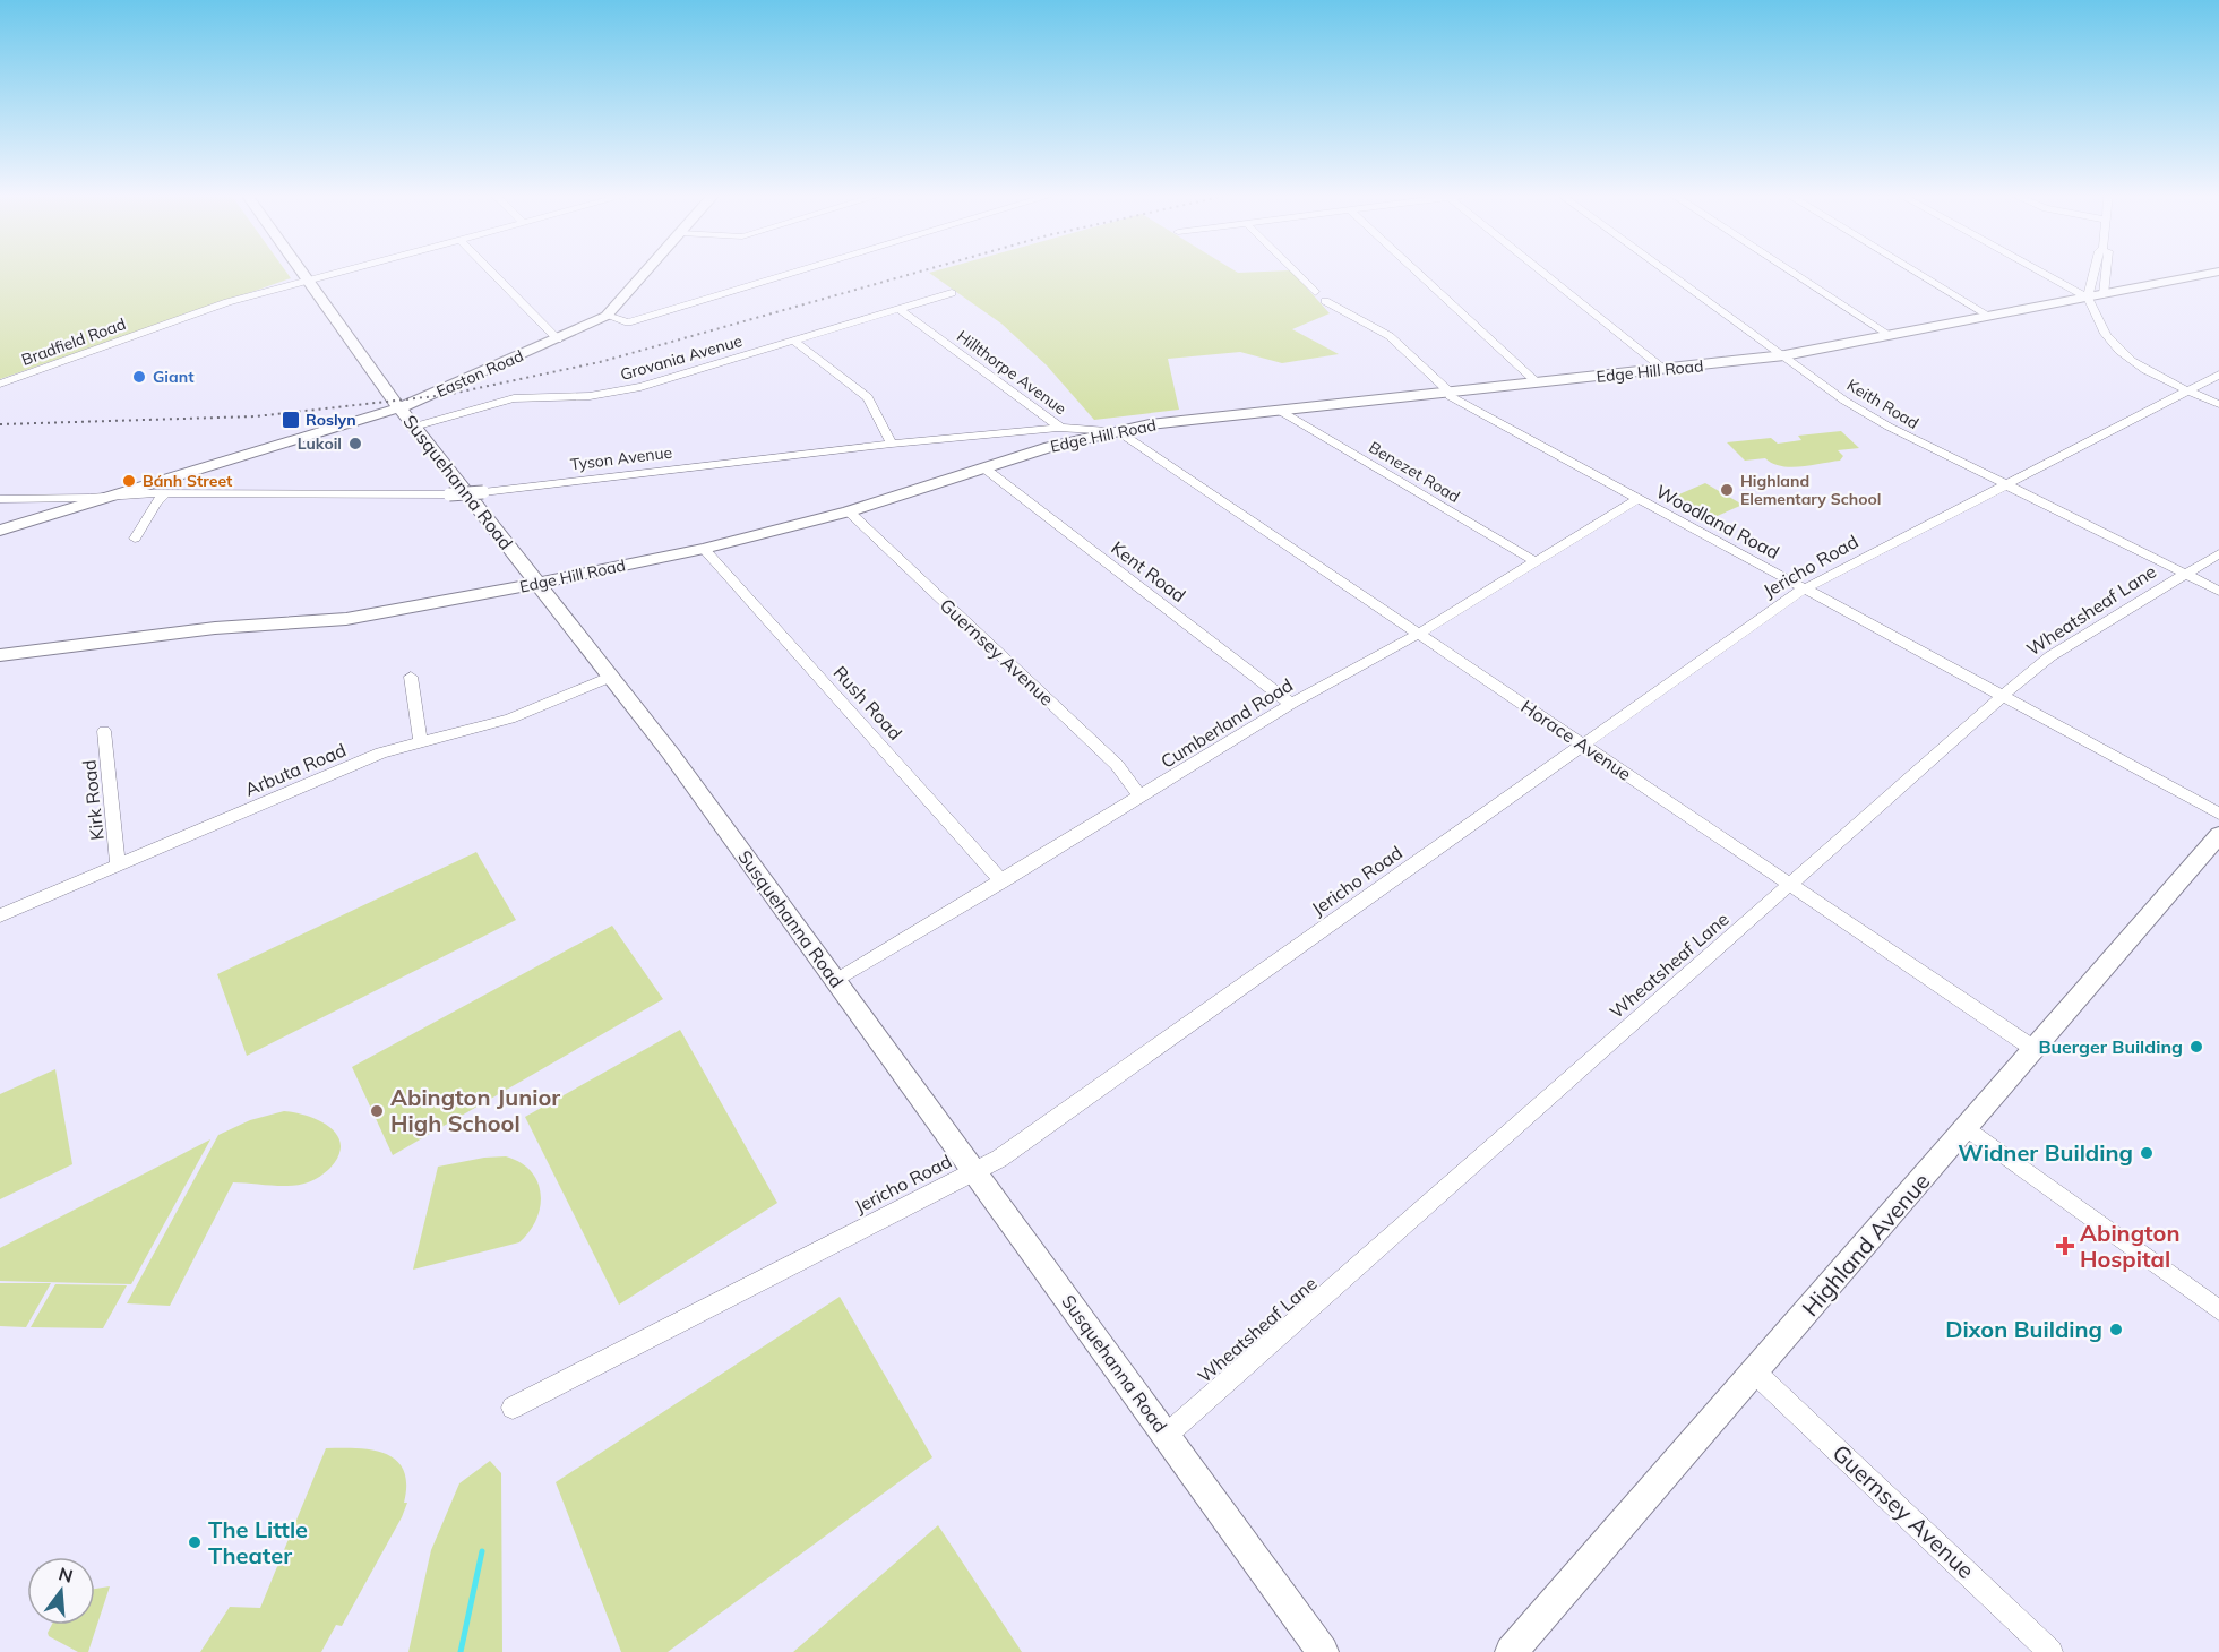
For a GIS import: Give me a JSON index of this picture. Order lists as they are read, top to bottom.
{
  "streets": {
    "street": [
      "Bradfield Road",
      "Grovania Avenue",
      "Edge Hill Road",
      "Hillthorpe Avenue",
      "Easton Road",
      "Keith Road",
      "Tyson Avenue",
      "Benezet Road",
      "Susquehanna Road",
      "Woodland Road",
      "Jericho Road",
      "Kent Road",
      "Wheatsheaf Lane",
      "Guernsey Avenue",
      "Rush Road",
      "Cumberland Road",
      "Horace Avenue",
      "Arbuta Road",
      "Kirk Road",
      "Highland Avenue"
    ]
  },
  "crossings": [
    ["Bradfield Road", "Susquehanna Road"],
    ["Grovania Avenue", "Hillthorpe Avenue"],
    ["Grovania Avenue", "Susquehanna Road"],
    ["Edge Hill Road", "Hillthorpe Avenue"],
    ["Edge Hill Road", "Keith Road"],
    ["Edge Hill Road", "Tyson Avenue"],
    ["Edge Hill Road", "Benezet Road"],
    ["Edge Hill Road", "Susquehanna Road"],
    ["Edge Hill Road", "Woodland Road"],
    ["Edge Hill Road", "Kent Road"],
    ["Edge Hill Road", "Guernsey Avenue"],
    ["Edge Hill Road", "Rush Road"],
    ["Edge Hill Road", "Horace Avenue"],
    ["Hillthorpe Avenue", "Tyson Avenue"],
    ["Easton Road", "Tyson Avenue"],
    ["Easton Road", "Susquehanna Road"],
    ["Keith Road", "Jericho Road"],
    ["Keith Road", "Wheatsheaf Lane"],
    ["Benezet Road", "Cumberland Road"],
    ["Susquehanna Road", "Jericho Road"],
    ["Susquehanna Road", "Wheatsheaf Lane"],
    ["Susquehanna Road", "Cumberland Road"],
    ["Susquehanna Road", "Arbuta Road"],
    ["Woodland Road", "Jericho Road"],
    ["Woodland Road", "Wheatsheaf Lane"],
    ["Woodland Road", "Cumberland Road"],
    ["Jericho Road", "Horace Avenue"],
    ["Kent Road", "Cumberland Road"],
    ["Wheatsheaf Lane", "Horace Avenue"],
    ["Guernsey Avenue", "Cumberland Road"],
    ["Guernsey Avenue", "Highland Avenue"],
    ["Rush Road", "Cumberland Road"],
    ["Cumberland Road", "Horace Avenue"],
    ["Horace Avenue", "Highland Avenue"],
    ["Arbuta Road", "Kirk Road"]
  ],
  "places": {
    "other": [
      "Giant",
      "Lukoil",
      "Bánh Street",
      "Highland Elementary School",
      "Buerger Building",
      "Abington Junior High School",
      "Widner Building",
      "Dixon Building",
      "The Little Theater"
    ],
    "transit": ["Roslyn"],
    "health": ["Abington Hospital"]
  },
  "north": "top"
}
